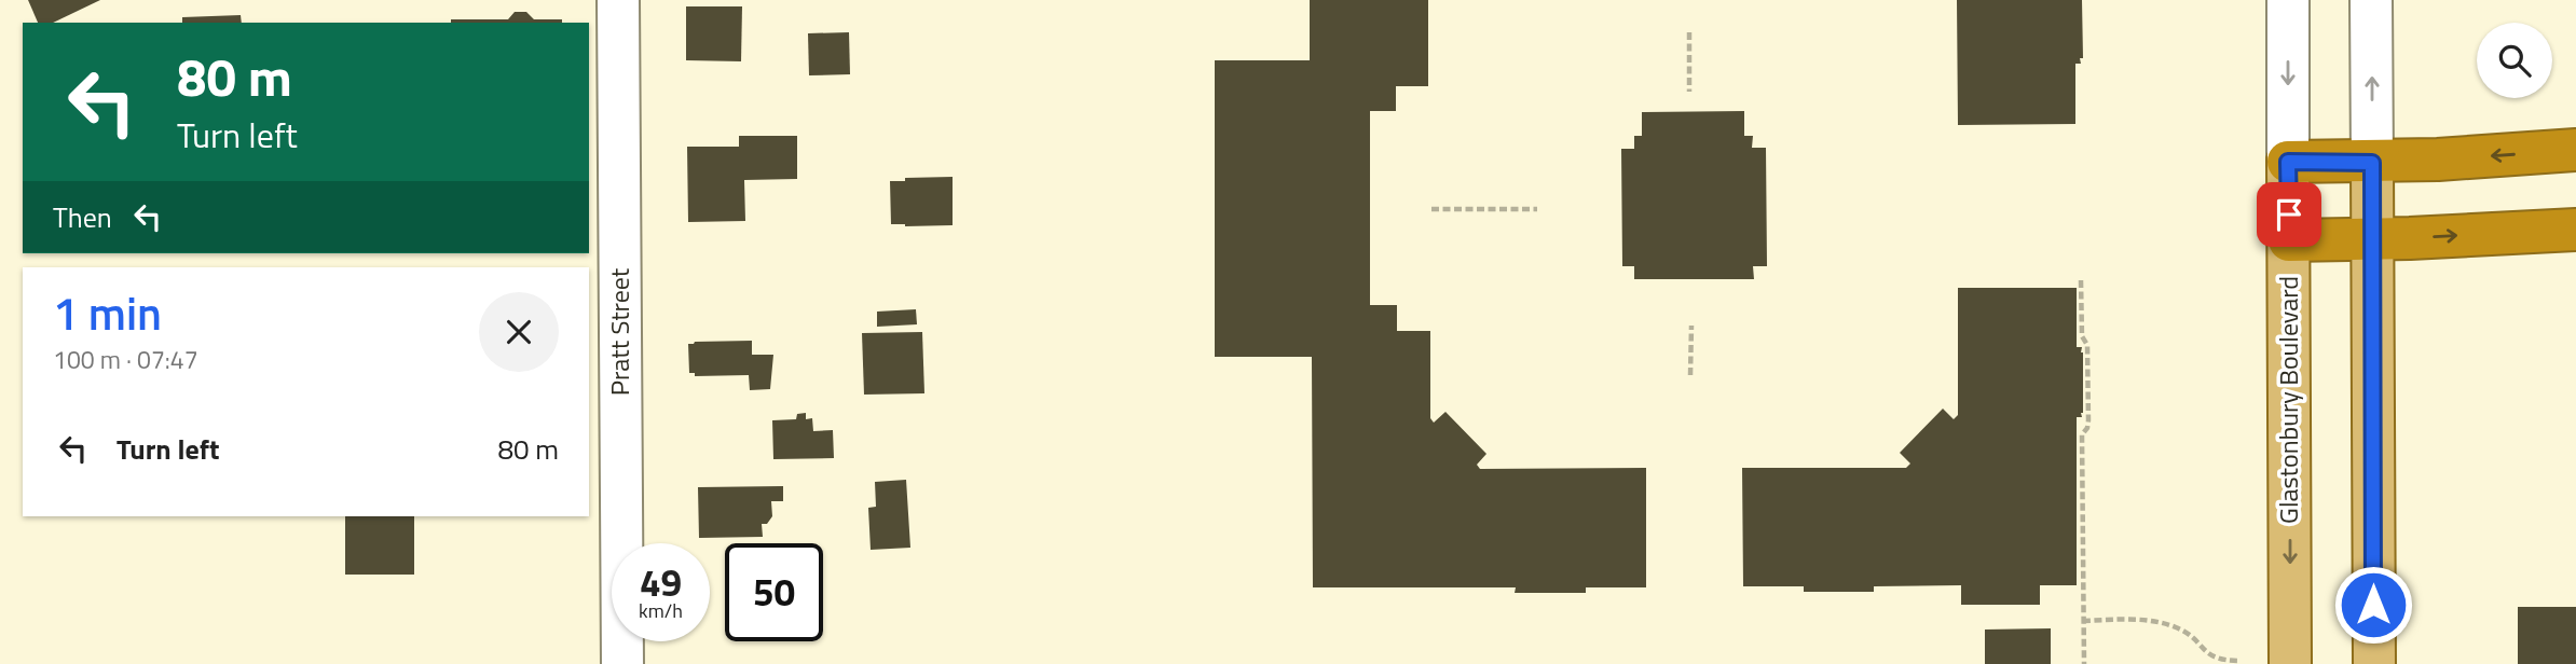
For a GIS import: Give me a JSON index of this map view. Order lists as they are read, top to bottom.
{
  "streets": {
    "main road": ["Glastonbury Boulevard"],
    "street": ["Pratt Street"]
  },
  "one_way": ["Glastonbury Boulevard"],
  "page": {
    "turn": ["80 m", "Turn left"],
    "then": "Then",
    "heading": ["1 min", "100 m · 07:47"],
    "list": [
      {
        "name": "Turn left",
        "value": "80 m"
      }
    ],
    "speed": "49 km/h",
    "limit": "50"
  }
}
